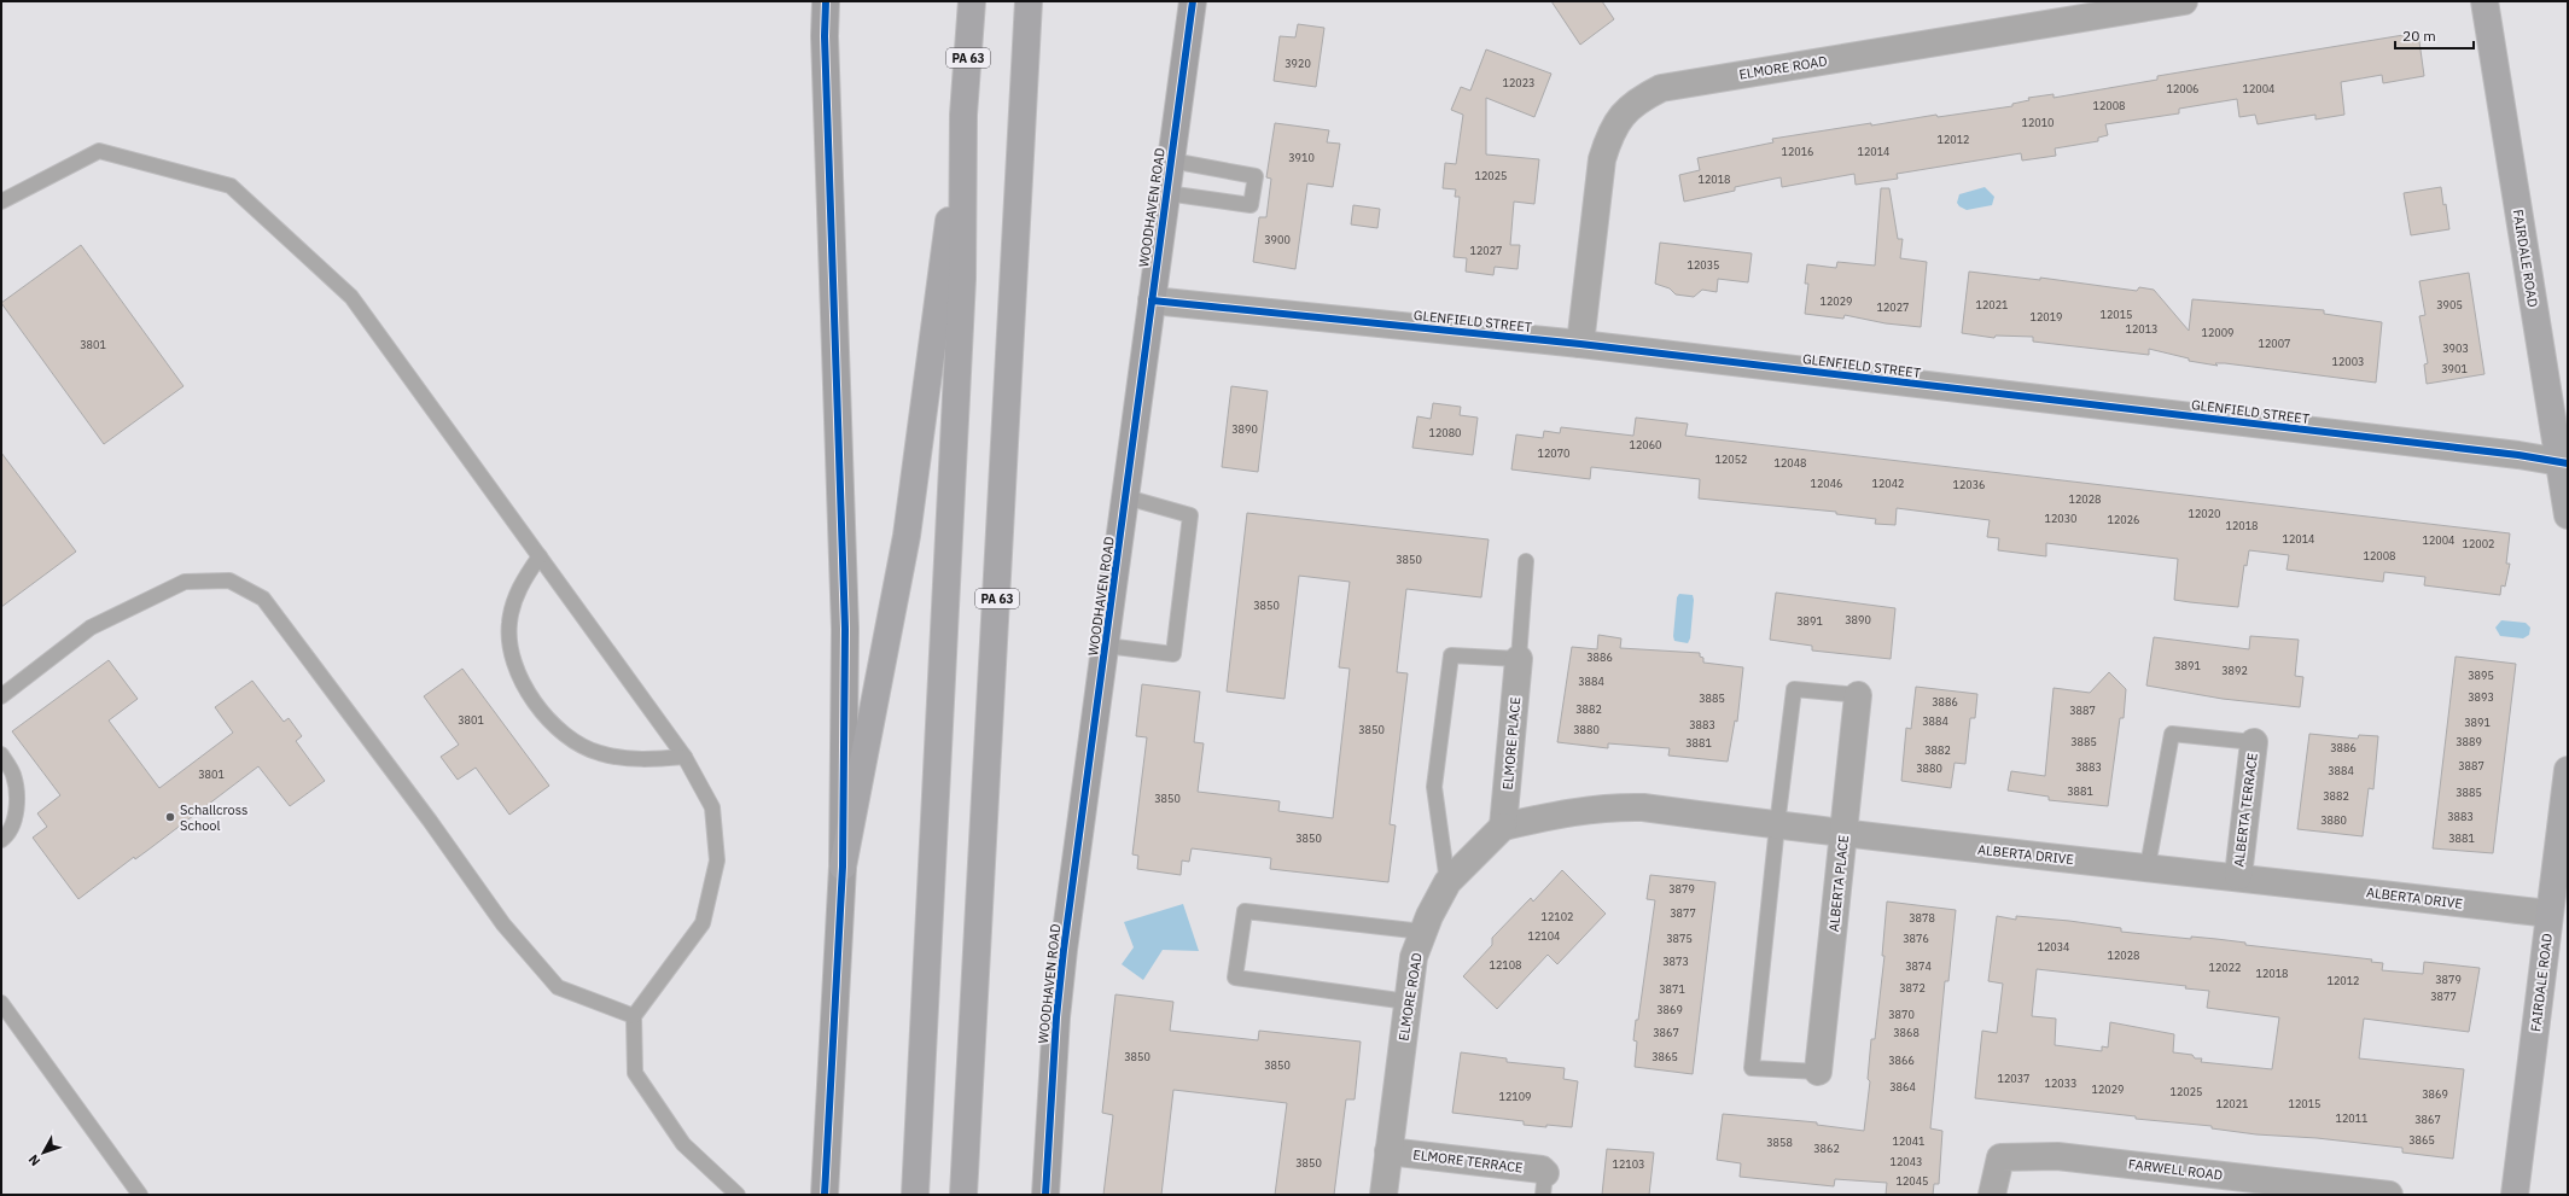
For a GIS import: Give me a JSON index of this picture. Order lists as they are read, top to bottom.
{
  "streets": {
    "highway": ["PA 63"],
    "main road": ["WOODHAVEN ROAD"],
    "street": [
      "ELMORE ROAD",
      "FAIRDALE ROAD",
      "GLENFIELD STREET",
      "ELMORE PLACE",
      "ALBERTA TERRACE",
      "ALBERTA DRIVE",
      "ALBERTA PLACE",
      "ELMORE TERRACE",
      "FARWELL ROAD"
    ]
  },
  "crossings": [
    ["ELMORE ROAD", "GLENFIELD STREET"],
    ["ELMORE ROAD", "ELMORE PLACE"],
    ["ELMORE ROAD", "ALBERTA DRIVE"],
    ["ELMORE ROAD", "ELMORE TERRACE"],
    ["WOODHAVEN ROAD", "GLENFIELD STREET"],
    ["FAIRDALE ROAD", "GLENFIELD STREET"],
    ["FAIRDALE ROAD", "ALBERTA DRIVE"],
    ["ELMORE PLACE", "ALBERTA DRIVE"],
    ["ALBERTA TERRACE", "ALBERTA DRIVE"],
    ["ALBERTA DRIVE", "ALBERTA PLACE"]
  ],
  "places": ["Schallcross School"],
  "house_numbers": [
    "3920",
    "12023",
    "12006",
    "12004",
    "12008",
    "12010",
    "12012",
    "12016",
    "12014",
    "3910",
    "12025",
    "12018",
    "3900",
    "12027",
    "12035",
    "12029",
    "12021",
    "3905",
    "12027",
    "12015",
    "12019",
    "12013",
    "12009",
    "12007",
    "3801",
    "3903",
    "12003",
    "3901",
    "3890",
    "12080",
    "12060",
    "12070",
    "12052",
    "12048",
    "12046",
    "12042",
    "12036",
    "12028",
    "12020",
    "12030",
    "12026",
    "12018",
    "12014",
    "12004",
    "12002",
    "12008",
    "3850",
    "3850",
    "3890",
    "3891",
    "3886",
    "3891",
    "3892",
    "3895",
    "3884",
    "3893",
    "3885",
    "3886",
    "3882",
    "3887",
    "3801",
    "3884",
    "3891",
    "3883",
    "3850",
    "3880",
    "3885",
    "3889",
    "3881",
    "3886",
    "3882",
    "3887",
    "3883",
    "3880",
    "3884",
    "3801",
    "3881",
    "3885",
    "3882",
    "3850",
    "3883",
    "3880",
    "3850",
    "3881",
    "3879",
    "3877",
    "12102",
    "3878",
    "12104",
    "3875",
    "3876",
    "12034",
    "12028",
    "3873",
    "12108",
    "3874",
    "12022",
    "12018",
    "3879",
    "12012",
    "3872",
    "3871",
    "3877",
    "3869",
    "3870",
    "3867",
    "3868",
    "3850",
    "3865",
    "3866",
    "3850",
    "12037",
    "12033",
    "3864",
    "12029",
    "12025",
    "3869",
    "12109",
    "12021",
    "12015",
    "12011",
    "3867",
    "3865",
    "12041",
    "3858",
    "3862",
    "12043",
    "3850",
    "12103",
    "12045"
  ],
  "scale_bar": "20 m",
  "north": "bottom left"
}
